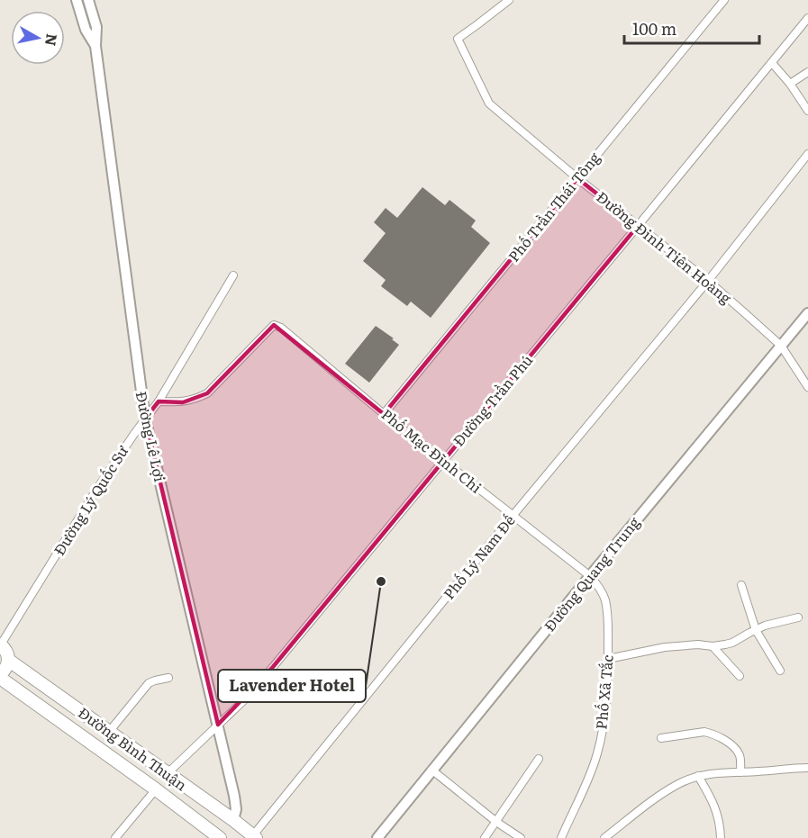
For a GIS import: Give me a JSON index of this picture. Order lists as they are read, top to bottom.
{
  "streets": {
    "highway": ["Đường Bình Thuận"],
    "street": [
      "Phố Trần Thái Tông",
      "Đường Đinh Tiên Hoàng",
      "Đường Trần Phú",
      "Đường Lê Lợi",
      "Phố Mạc Đĩnh Chi",
      "Đường Lý Quốc Sư",
      "Phố Lý Nam Đế",
      "Đường Quang Trung",
      "Phố Xã Tắc"
    ]
  },
  "crossings": [
    ["Phố Trần Thái Tông", "Đường Đinh Tiên Hoàng"],
    ["Phố Trần Thái Tông", "Phố Mạc Đĩnh Chi"],
    ["Đường Đinh Tiên Hoàng", "Đường Trần Phú"],
    ["Đường Đinh Tiên Hoàng", "Phố Lý Nam Đế"],
    ["Đường Đinh Tiên Hoàng", "Đường Quang Trung"],
    ["Đường Trần Phú", "Đường Lê Lợi"],
    ["Đường Trần Phú", "Phố Mạc Đĩnh Chi"],
    ["Đường Trần Phú", "Đường Bình Thuận"],
    ["Đường Lê Lợi", "Đường Lý Quốc Sư"],
    ["Đường Lê Lợi", "Đường Bình Thuận"],
    ["Phố Mạc Đĩnh Chi", "Đường Lý Quốc Sư"],
    ["Phố Mạc Đĩnh Chi", "Phố Lý Nam Đế"],
    ["Phố Mạc Đĩnh Chi", "Đường Quang Trung"],
    ["Phố Mạc Đĩnh Chi", "Phố Xã Tắc"],
    ["Phố Lý Nam Đế", "Đường Bình Thuận"],
    ["Đường Quang Trung", "Phố Xã Tắc"]
  ],
  "places": ["Lavender Hotel"],
  "scale_bar": "100 m",
  "north": "right"
}
